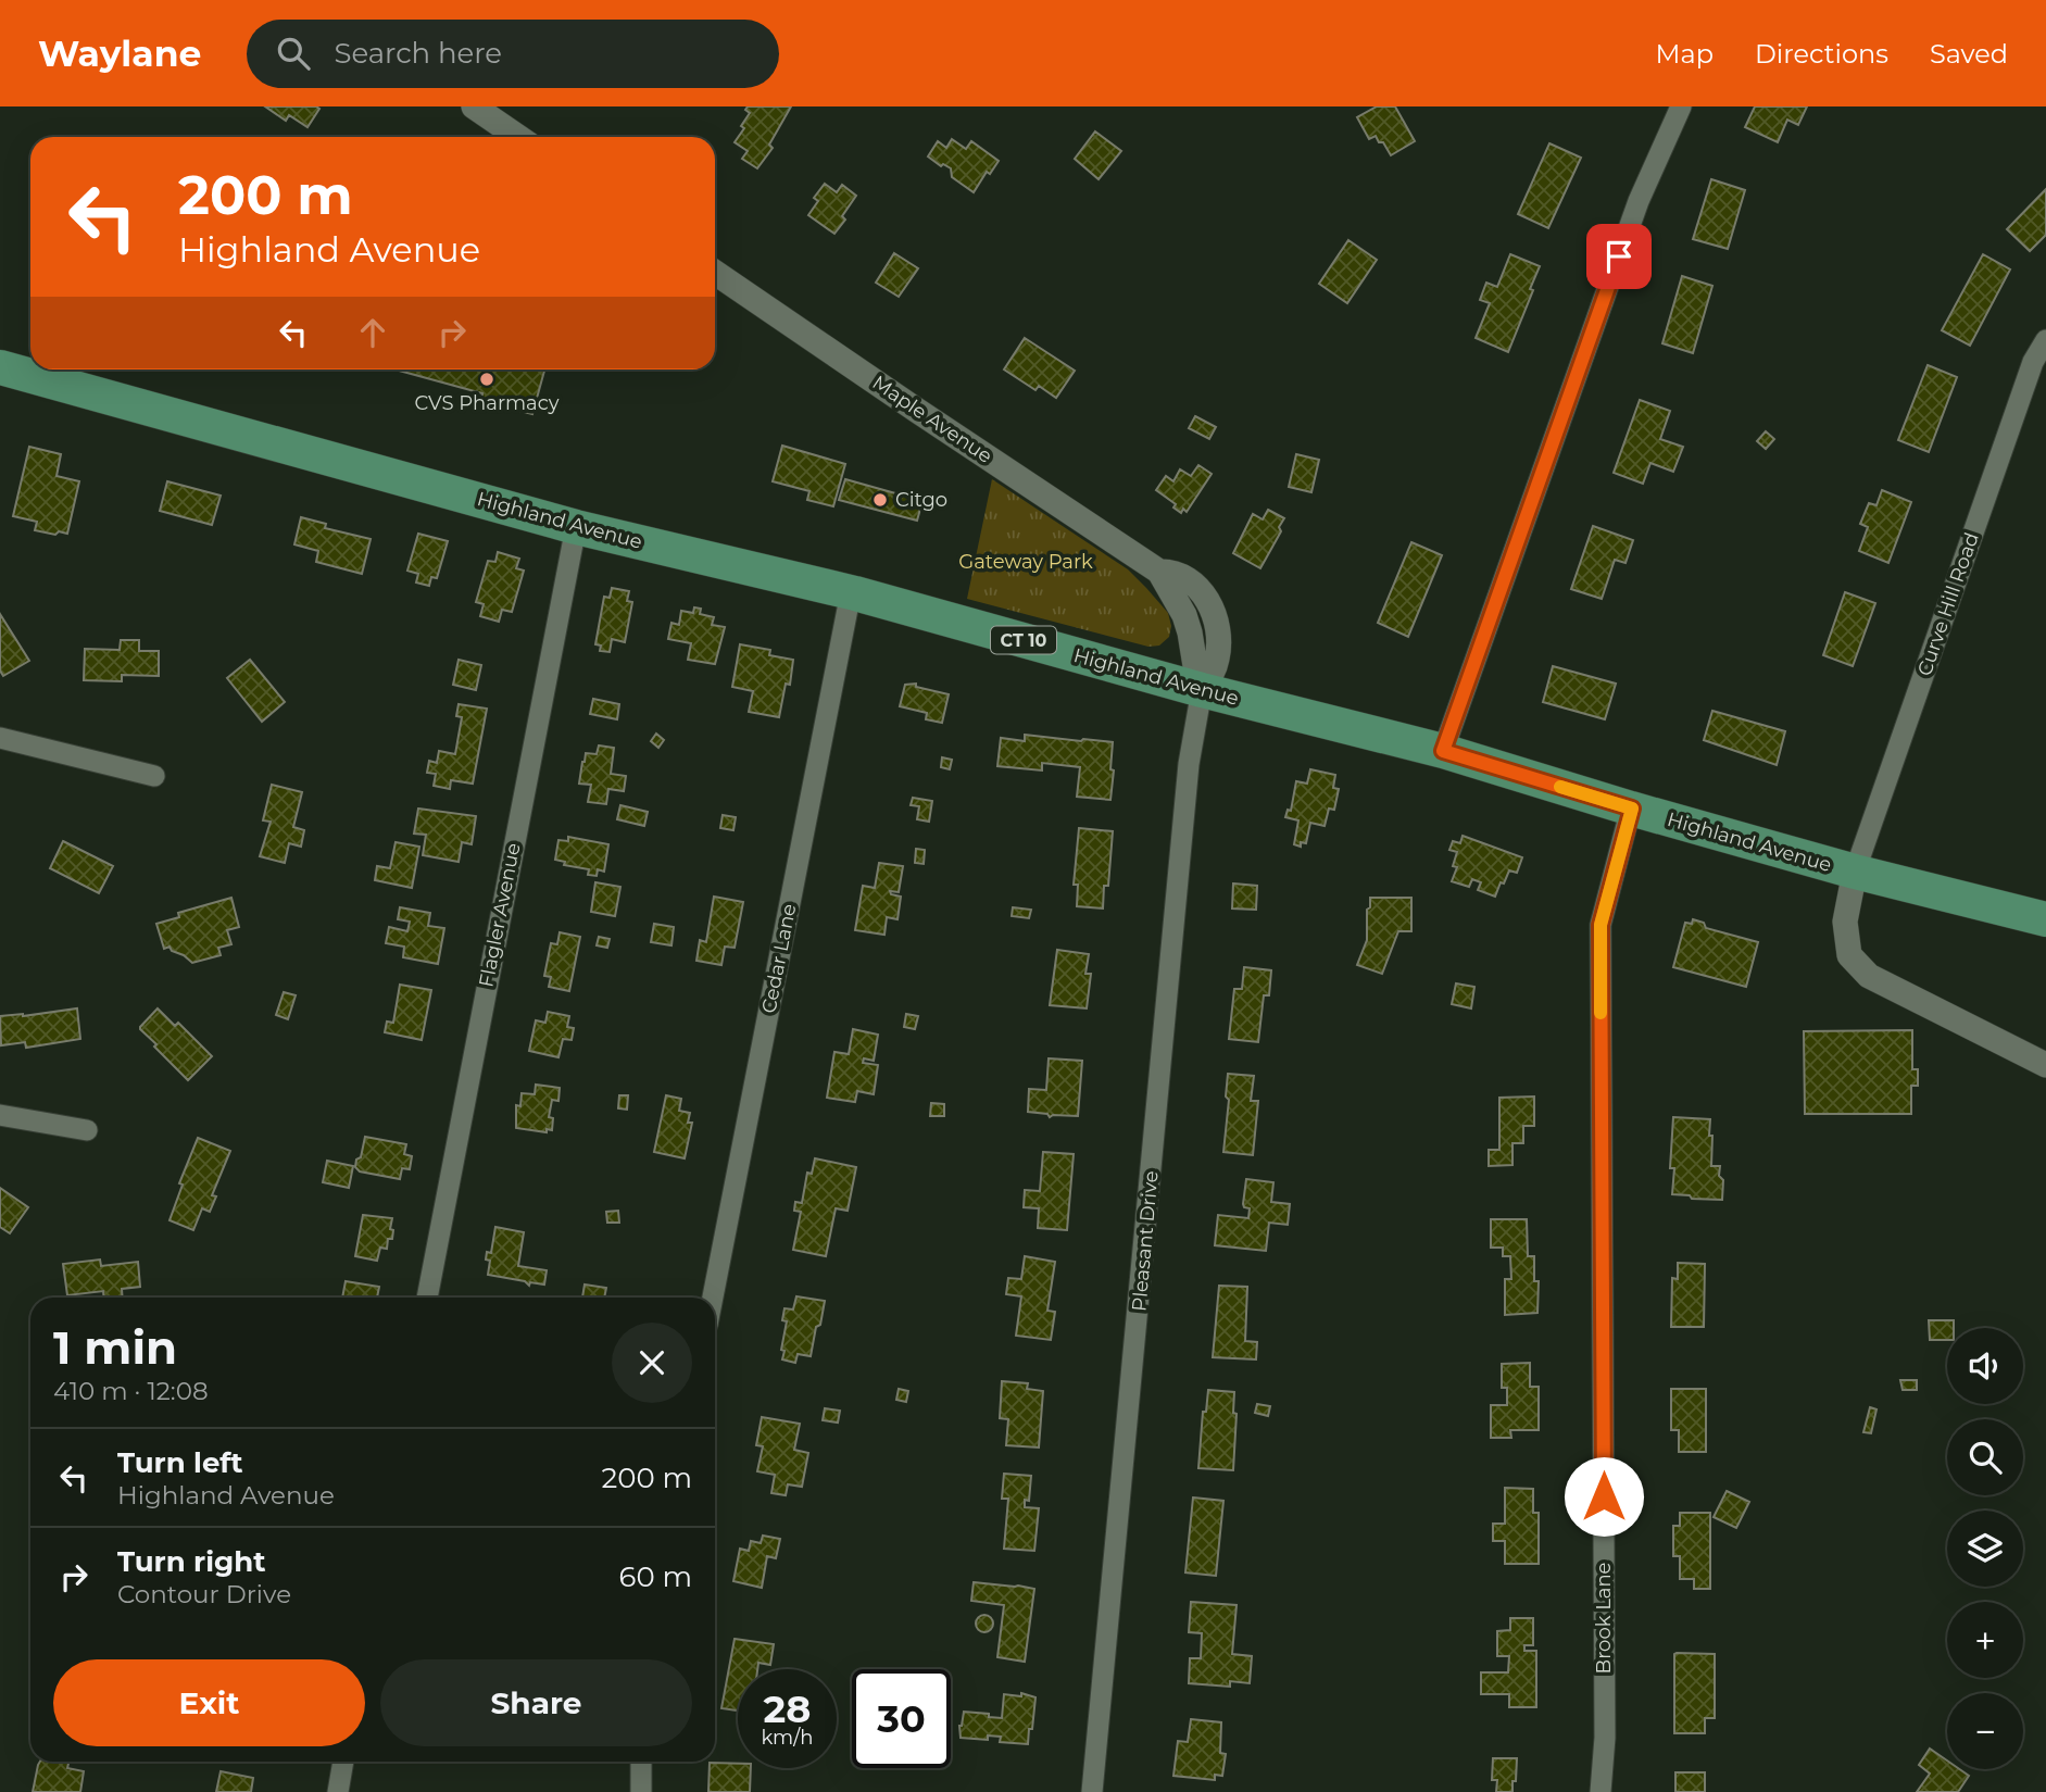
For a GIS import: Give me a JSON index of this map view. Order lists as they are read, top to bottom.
{
  "streets": {
    "highway": ["Highland Avenue", "CT 10"],
    "street": [
      "Maple Avenue",
      "Curve Hill Road",
      "Flagler Avenue",
      "Cedar Lane",
      "Pleasant Drive",
      "Brook Lane"
    ]
  },
  "crossings": [
    ["Maple Avenue", "Highland Avenue"],
    ["Maple Avenue", "Pleasant Drive"],
    ["Highland Avenue", "Curve Hill Road"],
    ["Highland Avenue", "Flagler Avenue"],
    ["Highland Avenue", "Cedar Lane"],
    ["Highland Avenue", "Pleasant Drive"],
    ["Highland Avenue", "Brook Lane"]
  ],
  "parks": ["Gateway Park"],
  "places": ["CVS Pharmacy", "Citgo"],
  "page": {
    "header": "Waylane",
    "search": "Search here",
    "nav": ["Map", "Directions", "Saved"],
    "turn": ["200 m", "Highland Avenue"],
    "heading": ["1 min", "410 m · 12:08"],
    "map_buttons": ["+", "−"],
    "list": [
      {
        "name": "Turn left",
        "note": "Highland Avenue",
        "value": "200 m"
      },
      {
        "name": "Turn right",
        "note": "Contour Drive",
        "value": "60 m"
      }
    ],
    "buttons": ["Exit", "Share"],
    "speed": "28 km/h",
    "limit": "30"
  }
}
